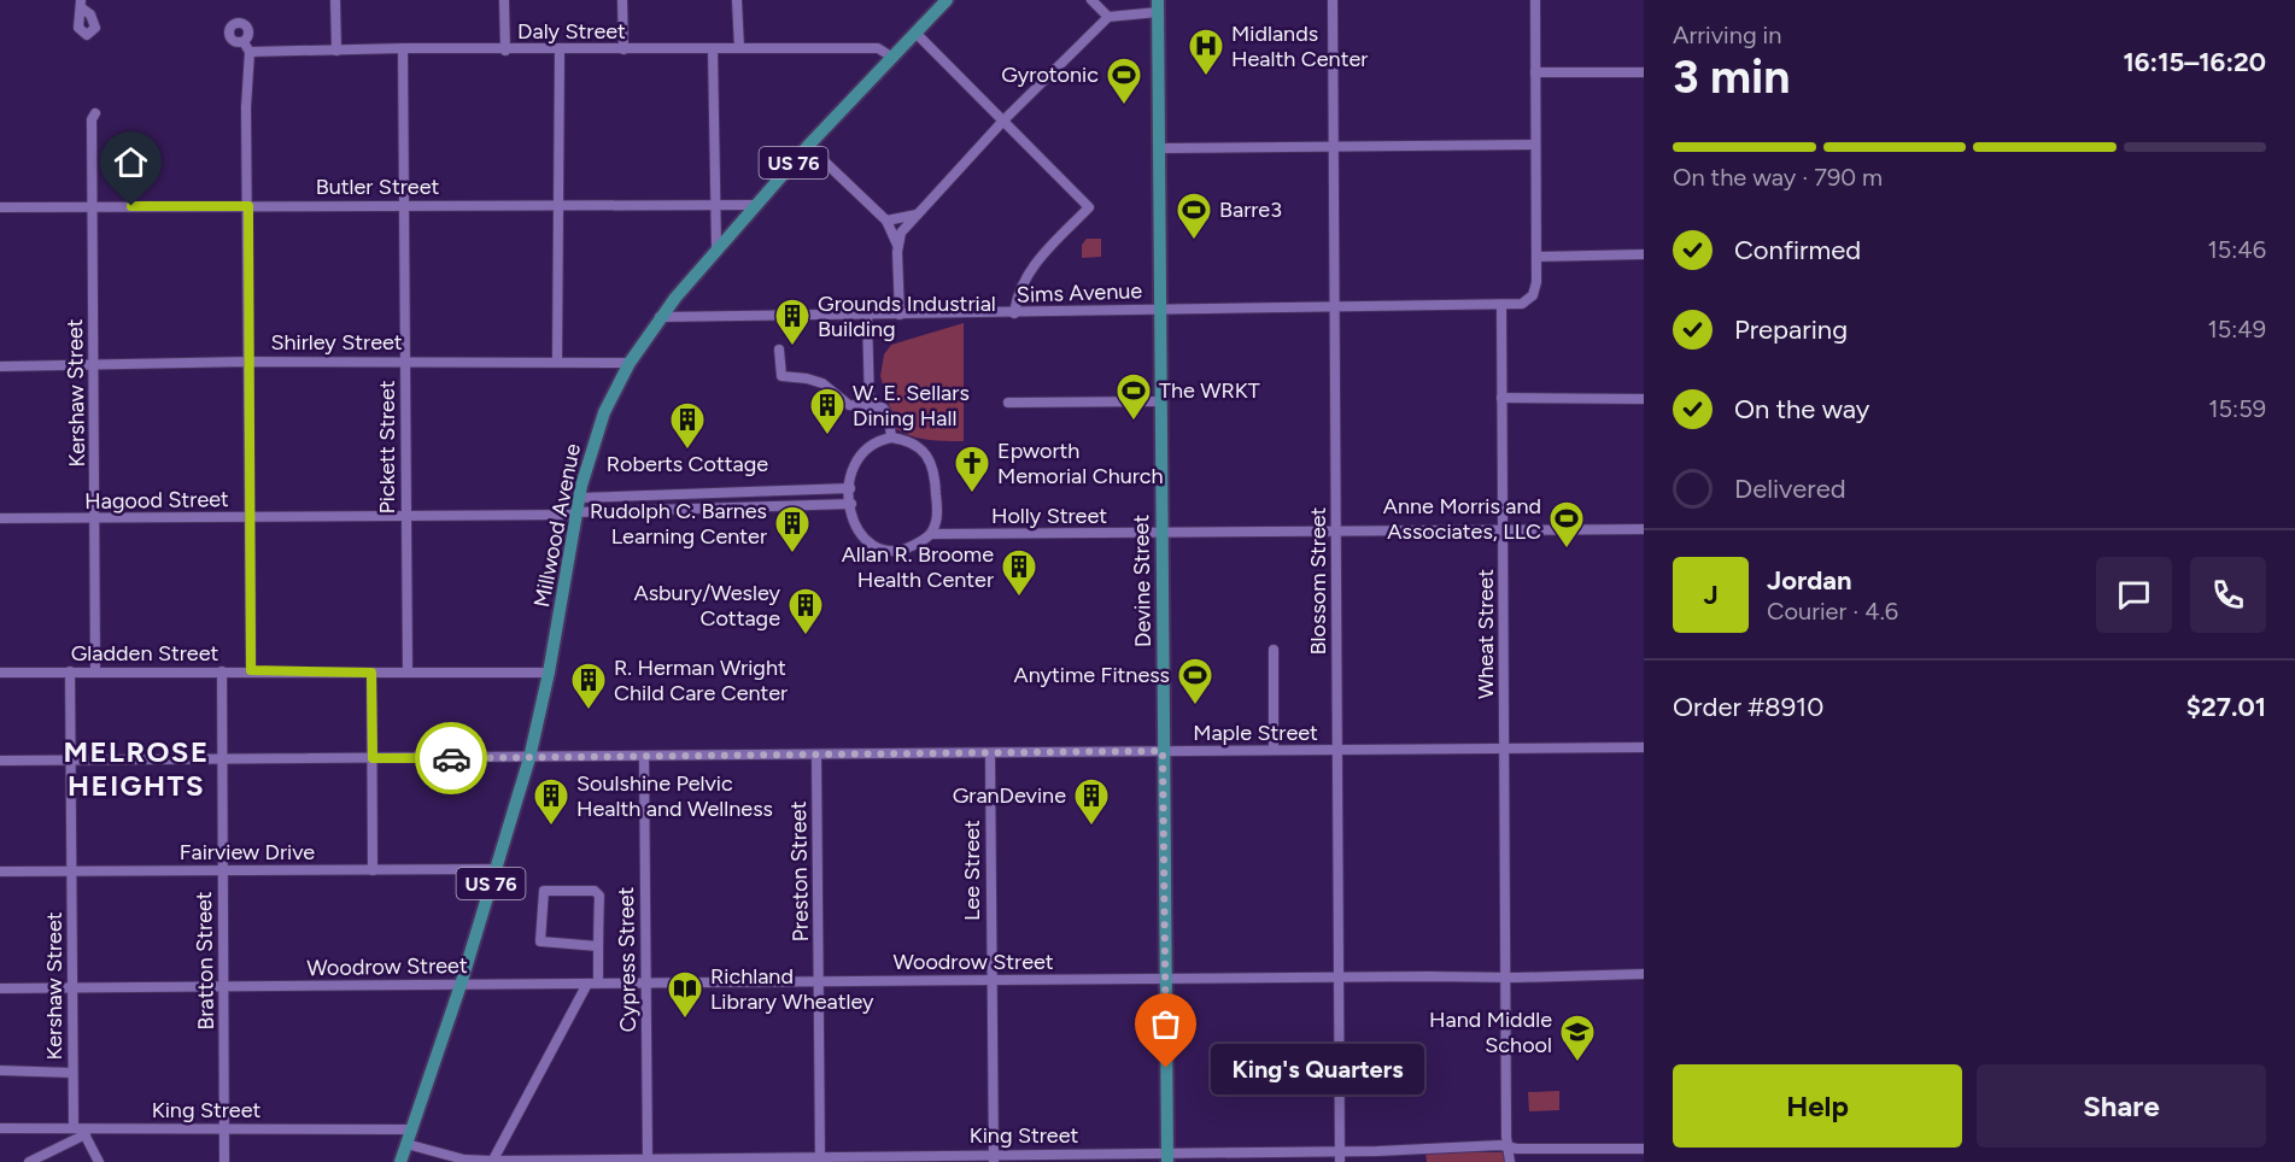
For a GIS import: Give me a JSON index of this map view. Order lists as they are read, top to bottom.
{
  "streets": {
    "main road": ["US 76", "Millwood Avenue", "Devine Street"],
    "street": [
      "Daly Street",
      "Butler Street",
      "Sims Avenue",
      "Shirley Street",
      "Kershaw Street",
      "Pickett Street",
      "Hagood Street",
      "Holly Street",
      "Blossom Street",
      "Wheat Street",
      "Gladden Street",
      "Maple Street",
      "Fairview Drive",
      "Lee Street",
      "Preston Street",
      "Cypress Street",
      "Bratton Street",
      "Woodrow Street",
      "King Street"
    ]
  },
  "crossings": [
    ["Daly Street", "Pickett Street"],
    ["Daly Street", "Millwood Avenue"],
    ["Butler Street", "Kershaw Street"],
    ["Butler Street", "Pickett Street"],
    ["Butler Street", "Millwood Avenue"],
    ["Sims Avenue", "Millwood Avenue"],
    ["Sims Avenue", "Devine Street"],
    ["Sims Avenue", "Blossom Street"],
    ["Sims Avenue", "Wheat Street"],
    ["Shirley Street", "Kershaw Street"],
    ["Shirley Street", "Pickett Street"],
    ["Shirley Street", "Millwood Avenue"],
    ["Kershaw Street", "Hagood Street"],
    ["Kershaw Street", "Gladden Street"],
    ["Kershaw Street", "Maple Street"],
    ["Kershaw Street", "Fairview Drive"],
    ["Kershaw Street", "Woodrow Street"],
    ["Kershaw Street", "King Street"],
    ["Pickett Street", "Hagood Street"],
    ["Pickett Street", "Gladden Street"],
    ["Hagood Street", "Holly Street"],
    ["Hagood Street", "Millwood Avenue"],
    ["Holly Street", "Devine Street"],
    ["Holly Street", "Blossom Street"],
    ["Holly Street", "Wheat Street"],
    ["Millwood Avenue", "Gladden Street"],
    ["Millwood Avenue", "Maple Street"],
    ["Millwood Avenue", "Fairview Drive"],
    ["Millwood Avenue", "Woodrow Street"],
    ["Millwood Avenue", "King Street"],
    ["Devine Street", "Maple Street"],
    ["Devine Street", "Woodrow Street"],
    ["Devine Street", "King Street"],
    ["Blossom Street", "Maple Street"],
    ["Blossom Street", "Woodrow Street"],
    ["Blossom Street", "King Street"],
    ["Wheat Street", "Maple Street"],
    ["Wheat Street", "Woodrow Street"],
    ["Wheat Street", "King Street"],
    ["Gladden Street", "Bratton Street"],
    ["Maple Street", "Lee Street"],
    ["Maple Street", "Preston Street"],
    ["Maple Street", "Cypress Street"],
    ["Maple Street", "Bratton Street"],
    ["Fairview Drive", "Bratton Street"],
    ["Lee Street", "Woodrow Street"],
    ["Lee Street", "King Street"],
    ["Preston Street", "Woodrow Street"],
    ["Preston Street", "King Street"],
    ["Cypress Street", "Woodrow Street"],
    ["Cypress Street", "King Street"],
    ["Bratton Street", "Woodrow Street"],
    ["Bratton Street", "King Street"]
  ],
  "districts": ["MELROSE HEIGHTS"],
  "places": {
    "hospital": ["Midlands Health Center"],
    "sports": [
      "Gyrotonic",
      "Barre3",
      "The WRKT",
      "Anne Morris and Associates, LLC",
      "Anytime Fitness"
    ],
    "building": [
      "Grounds Industrial Building",
      "W. E. Sellars Dining Hall",
      "Roberts Cottage",
      "Rudolph C. Barnes Learning Center",
      "Allan R. Broome Health Center",
      "Asbury/Wesley Cottage",
      "R. Herman Wright Child Care Center",
      "Soulshine Pelvic Health and Wellness",
      "GranDevine"
    ],
    "church": ["Epworth Memorial Church"],
    "library": ["Richland Library Wheatley"],
    "school or university": ["Hand Middle School"],
    "other": ["King's Quarters"]
  },
  "page": {
    "heading": ["3 min", "Arriving in", "16:15–16:20"],
    "panel": [
      "Jordan",
      "Courier · 4.6",
      "Order #8910",
      "$27.01"
    ],
    "bar": "On the way · 790 m",
    "list": [
      ["Confirmed", "15:46"],
      ["Preparing", "15:49"],
      ["On the way", "15:59"],
      "Delivered"
    ],
    "round": "J",
    "bubble": "King's Quarters",
    "buttons": ["Help", "Share"]
  }
}
